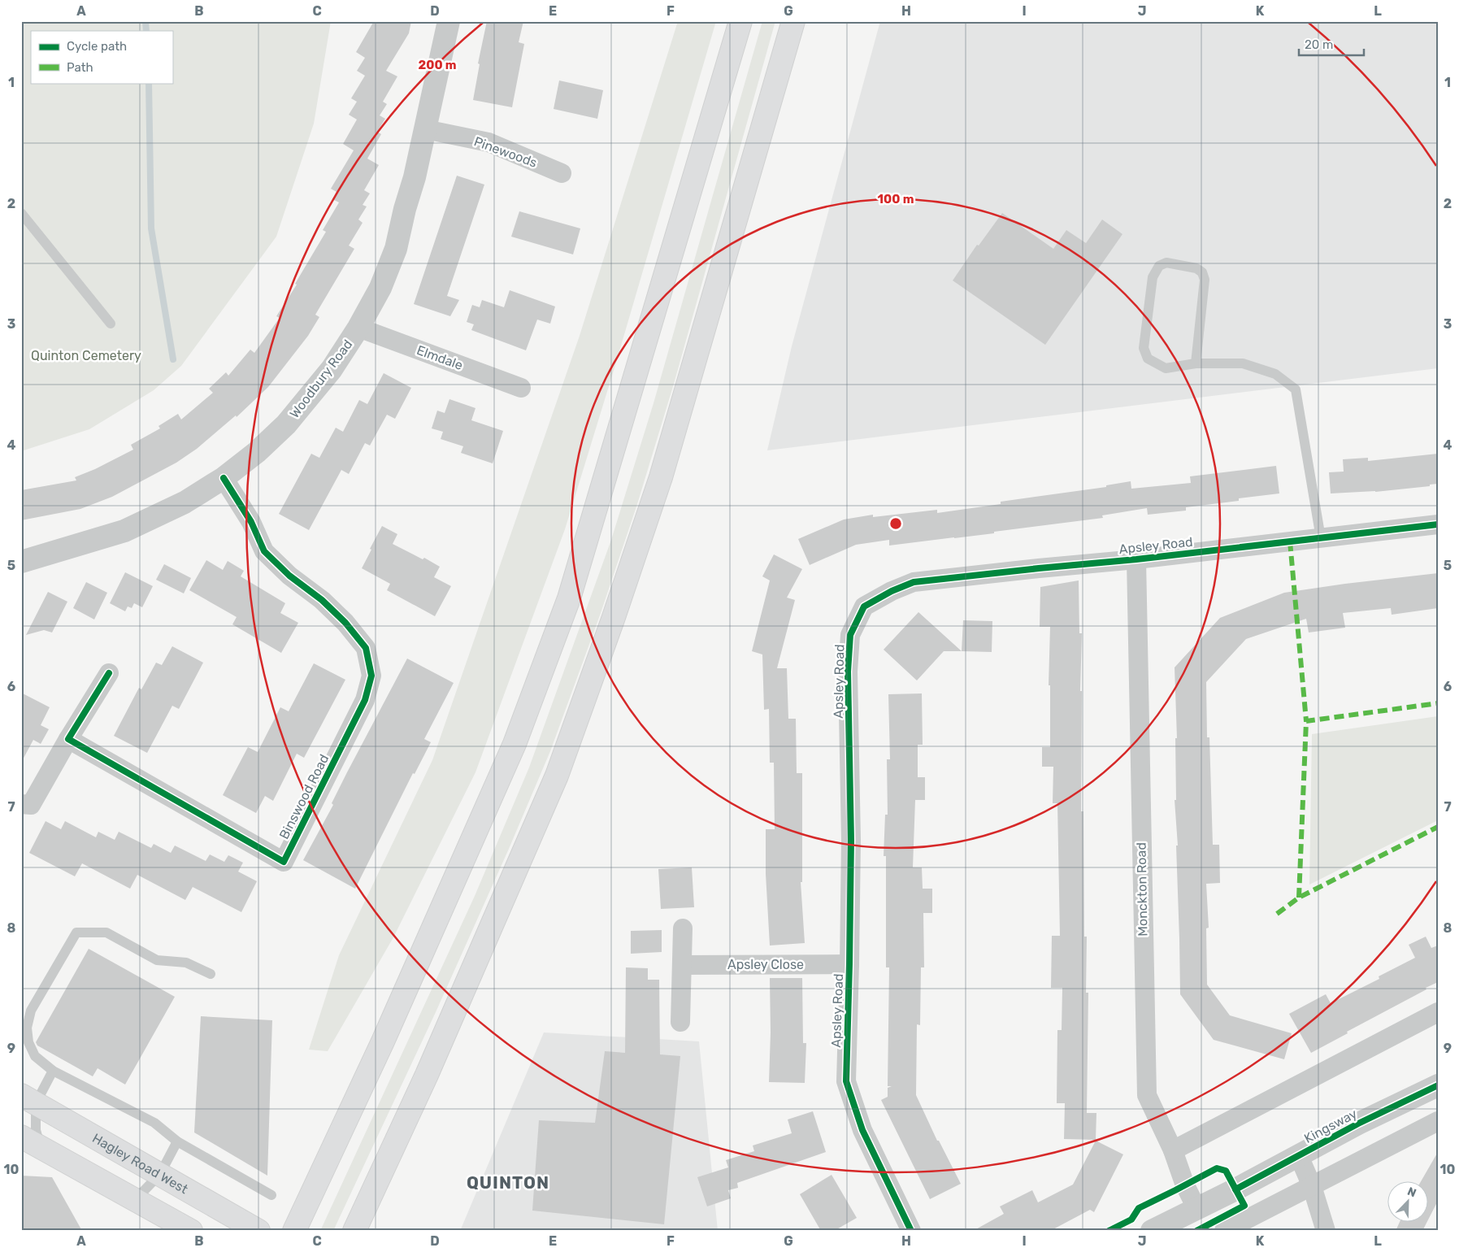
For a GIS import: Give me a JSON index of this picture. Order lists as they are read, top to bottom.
{
  "streets": {
    "highway": ["Hagley Road West"],
    "street": [
      "Pinewoods",
      "Elmdale",
      "Woodbury Road",
      "Apsley Road",
      "Binswood Road",
      "Monckton Road",
      "Apsley Close",
      "Kingsway"
    ]
  },
  "crossings": [
    ["Pinewoods", "Woodbury Road"],
    ["Elmdale", "Woodbury Road"],
    ["Woodbury Road", "Binswood Road"],
    ["Apsley Road", "Monckton Road"],
    ["Apsley Road", "Apsley Close"],
    ["Monckton Road", "Kingsway"]
  ],
  "districts": ["QUINTON"],
  "parks": ["Quinton Cemetery"],
  "legend": ["Cycle path", "Path"],
  "scale_bar": "20 m",
  "north": "top right",
  "grid": {
    "columns": [
      "A",
      "B",
      "C",
      "D",
      "E",
      "F",
      "G",
      "H",
      "I",
      "J",
      "K",
      "L"
    ],
    "rows": [
      "1",
      "2",
      "3",
      "4",
      "5",
      "6",
      "7",
      "8",
      "9",
      "10"
    ]
  },
  "rings": ["200 m", "100 m"]
}
